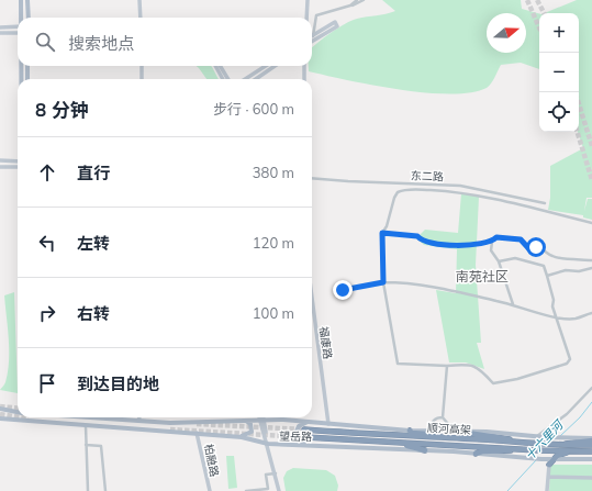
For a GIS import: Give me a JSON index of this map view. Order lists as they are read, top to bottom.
{
  "streets": {
    "highway": ["顺河高架"],
    "main road": ["望岳路"],
    "street": ["东二路", "福康路", "柏融路"]
  },
  "crossings": [
    ["福康路", "望岳路"],
    ["望岳路", "柏融路"]
  ],
  "districts": ["南苑社区"],
  "water": ["十六里河"],
  "north": "right",
  "page": {
    "map_buttons": ["+", "−"],
    "search": "搜索地点",
    "heading": ["8 分钟", "步行 · 600 m"],
    "list": [
      ["直行", "380 m"],
      ["左转", "120 m"],
      ["右转", "100 m"],
      "到达目的地"
    ]
  }
}
